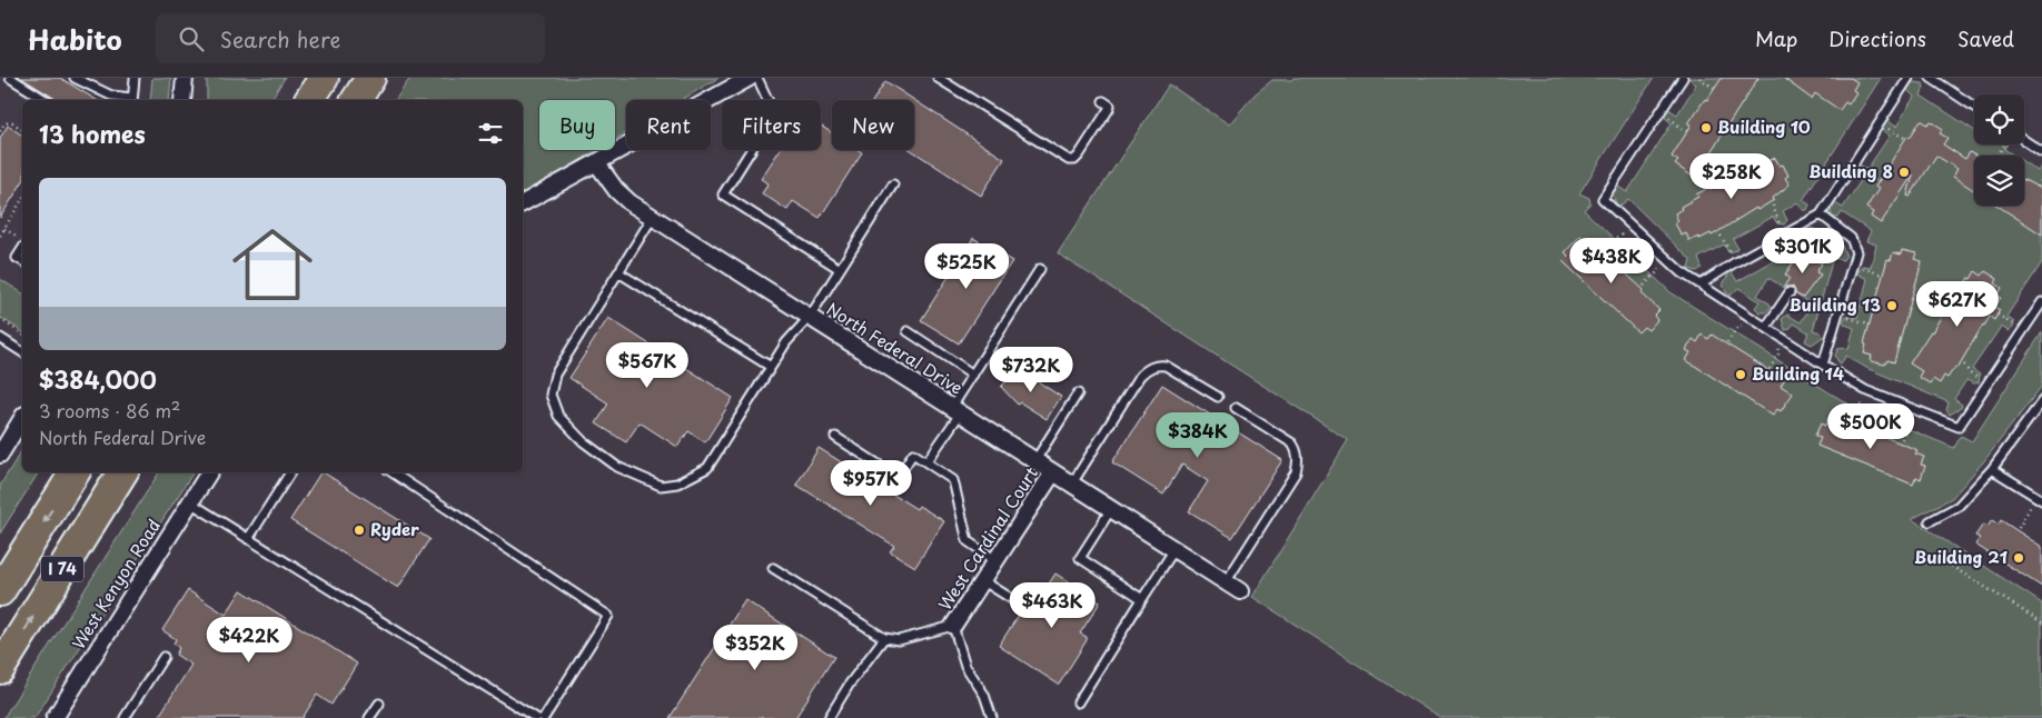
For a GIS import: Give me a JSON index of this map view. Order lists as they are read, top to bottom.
{
  "streets": {
    "highway": ["I 74"],
    "street": ["North Federal Drive", "West Cardinal Court", "West Kenyon Road"]
  },
  "crossings": [
    ["North Federal Drive", "West Cardinal Court"]
  ],
  "places": [
    "Building 10",
    "Building 8",
    "Building 13",
    "Building 14",
    "Ryder",
    "Building 21"
  ],
  "page": {
    "header": "Habito",
    "search": "Search here",
    "nav": ["Map", "Directions", "Saved"],
    "chip": [
      "Buy",
      "Rent",
      "Filters",
      "New"
    ],
    "heading": "13 homes",
    "price": [
      "$258K",
      "$301K",
      "$438K",
      "$525K",
      "$627K",
      "$567K",
      "$732K",
      "$500K",
      "$384K",
      "$957K",
      "$463K",
      "$422K",
      "$352K"
    ],
    "list": [
      {
        "name": "$384,000",
        "note": "3 rooms · 86 m² · North Federal Drive"
      }
    ]
  }
}
